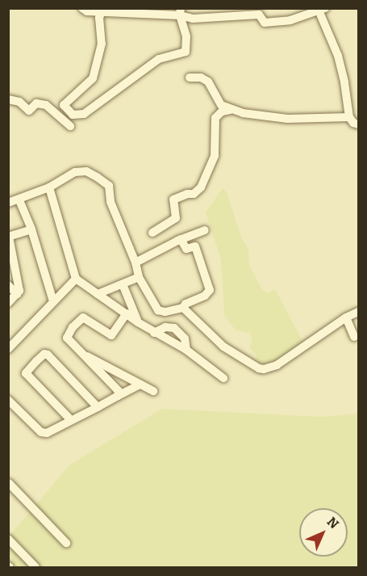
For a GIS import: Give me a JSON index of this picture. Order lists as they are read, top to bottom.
{
  "north": "top right"
}
